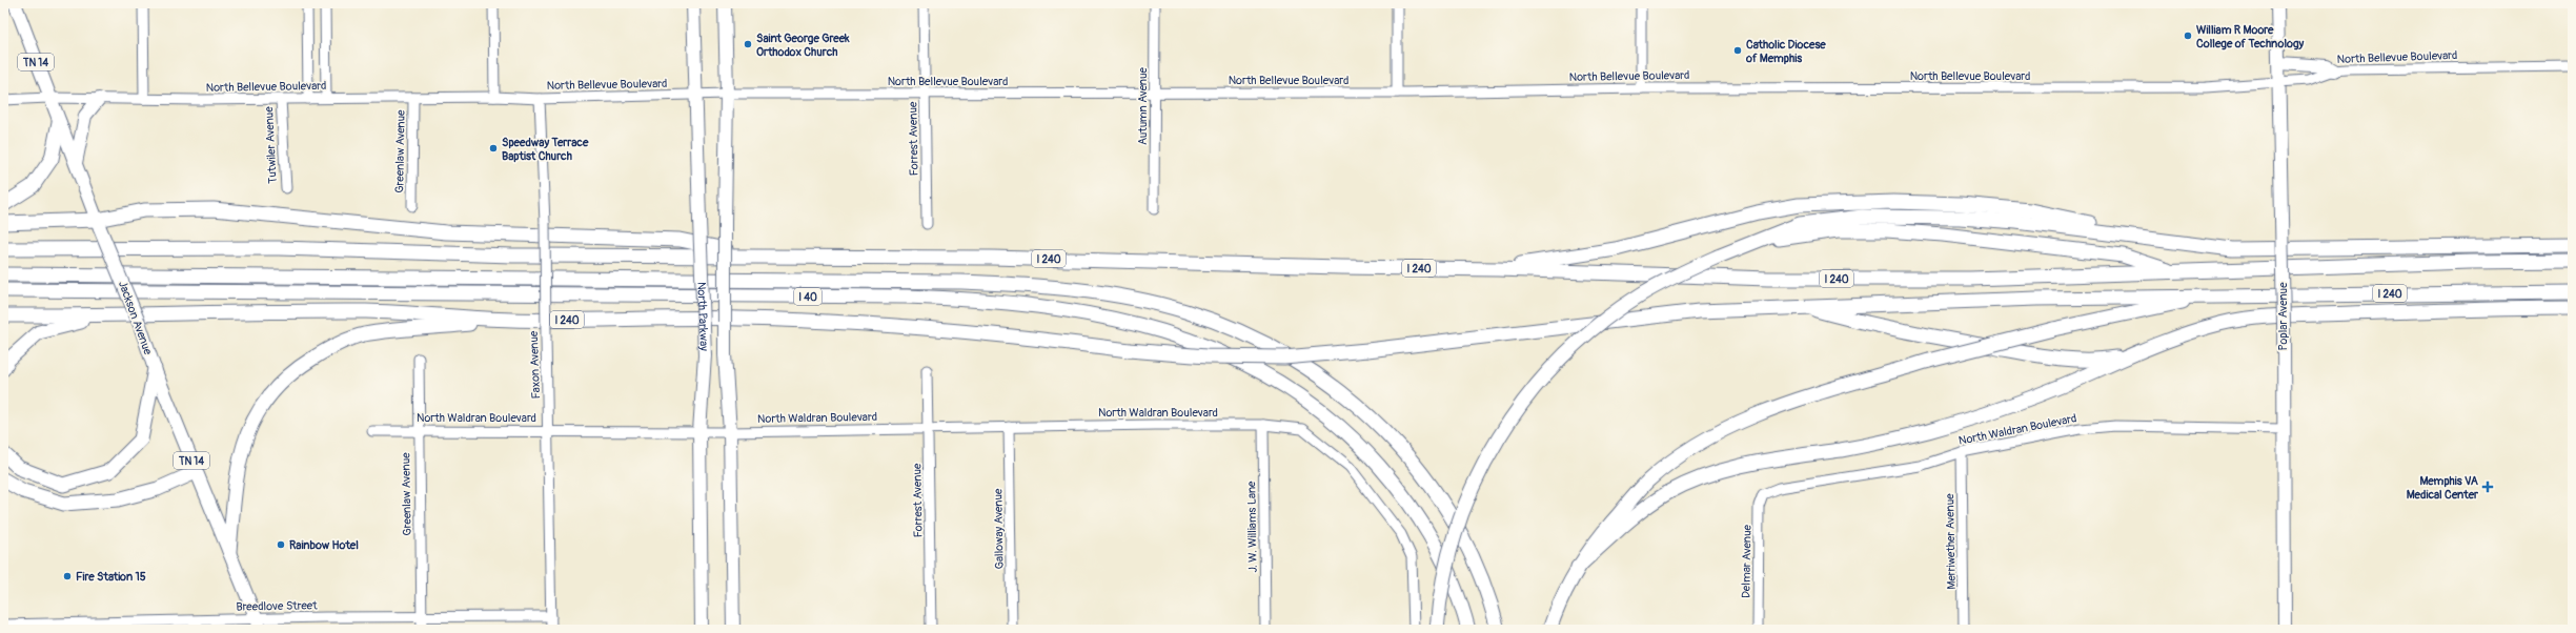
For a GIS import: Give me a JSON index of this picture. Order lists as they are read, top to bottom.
{
  "streets": {
    "highway": ["I 240", "I 40"],
    "main road": [
      "TN 14",
      "North Parkway",
      "Poplar Avenue",
      "Jackson Avenue"
    ],
    "street": [
      "North Bellevue Boulevard",
      "Autumn Avenue",
      "Forrest Avenue",
      "Tutwiler Avenue",
      "Greenlaw Avenue",
      "Faxon Avenue",
      "North Waldran Boulevard",
      "J. W. Williams Lane",
      "Galloway Avenue",
      "Merriwether Avenue",
      "Delmar Avenue",
      "Breedlove Street"
    ]
  },
  "crossings": [
    ["North Bellevue Boulevard", "Autumn Avenue"],
    ["North Bellevue Boulevard", "Forrest Avenue"],
    ["North Bellevue Boulevard", "Tutwiler Avenue"],
    ["North Bellevue Boulevard", "Greenlaw Avenue"],
    ["North Bellevue Boulevard", "North Parkway"],
    ["North Bellevue Boulevard", "Poplar Avenue"],
    ["North Bellevue Boulevard", "Jackson Avenue"],
    ["North Bellevue Boulevard", "Faxon Avenue"],
    ["Forrest Avenue", "North Waldran Boulevard"],
    ["Greenlaw Avenue", "North Waldran Boulevard"],
    ["Greenlaw Avenue", "Breedlove Street"],
    ["North Parkway", "North Waldran Boulevard"],
    ["Poplar Avenue", "North Waldran Boulevard"],
    ["Jackson Avenue", "Breedlove Street"],
    ["Faxon Avenue", "North Waldran Boulevard"],
    ["Faxon Avenue", "Breedlove Street"],
    ["North Waldran Boulevard", "J. W. Williams Lane"],
    ["North Waldran Boulevard", "Galloway Avenue"],
    ["North Waldran Boulevard", "Merriwether Avenue"],
    ["North Waldran Boulevard", "Delmar Avenue"]
  ],
  "places": {
    "other": [
      "William R Moore College of Technology",
      "Saint George Greek Orthodox Church",
      "Catholic Diocese of Memphis",
      "Speedway Terrace Baptist Church",
      "Rainbow Hotel",
      "Fire Station 15"
    ],
    "health": ["Memphis VA Medical Center"]
  }
}
